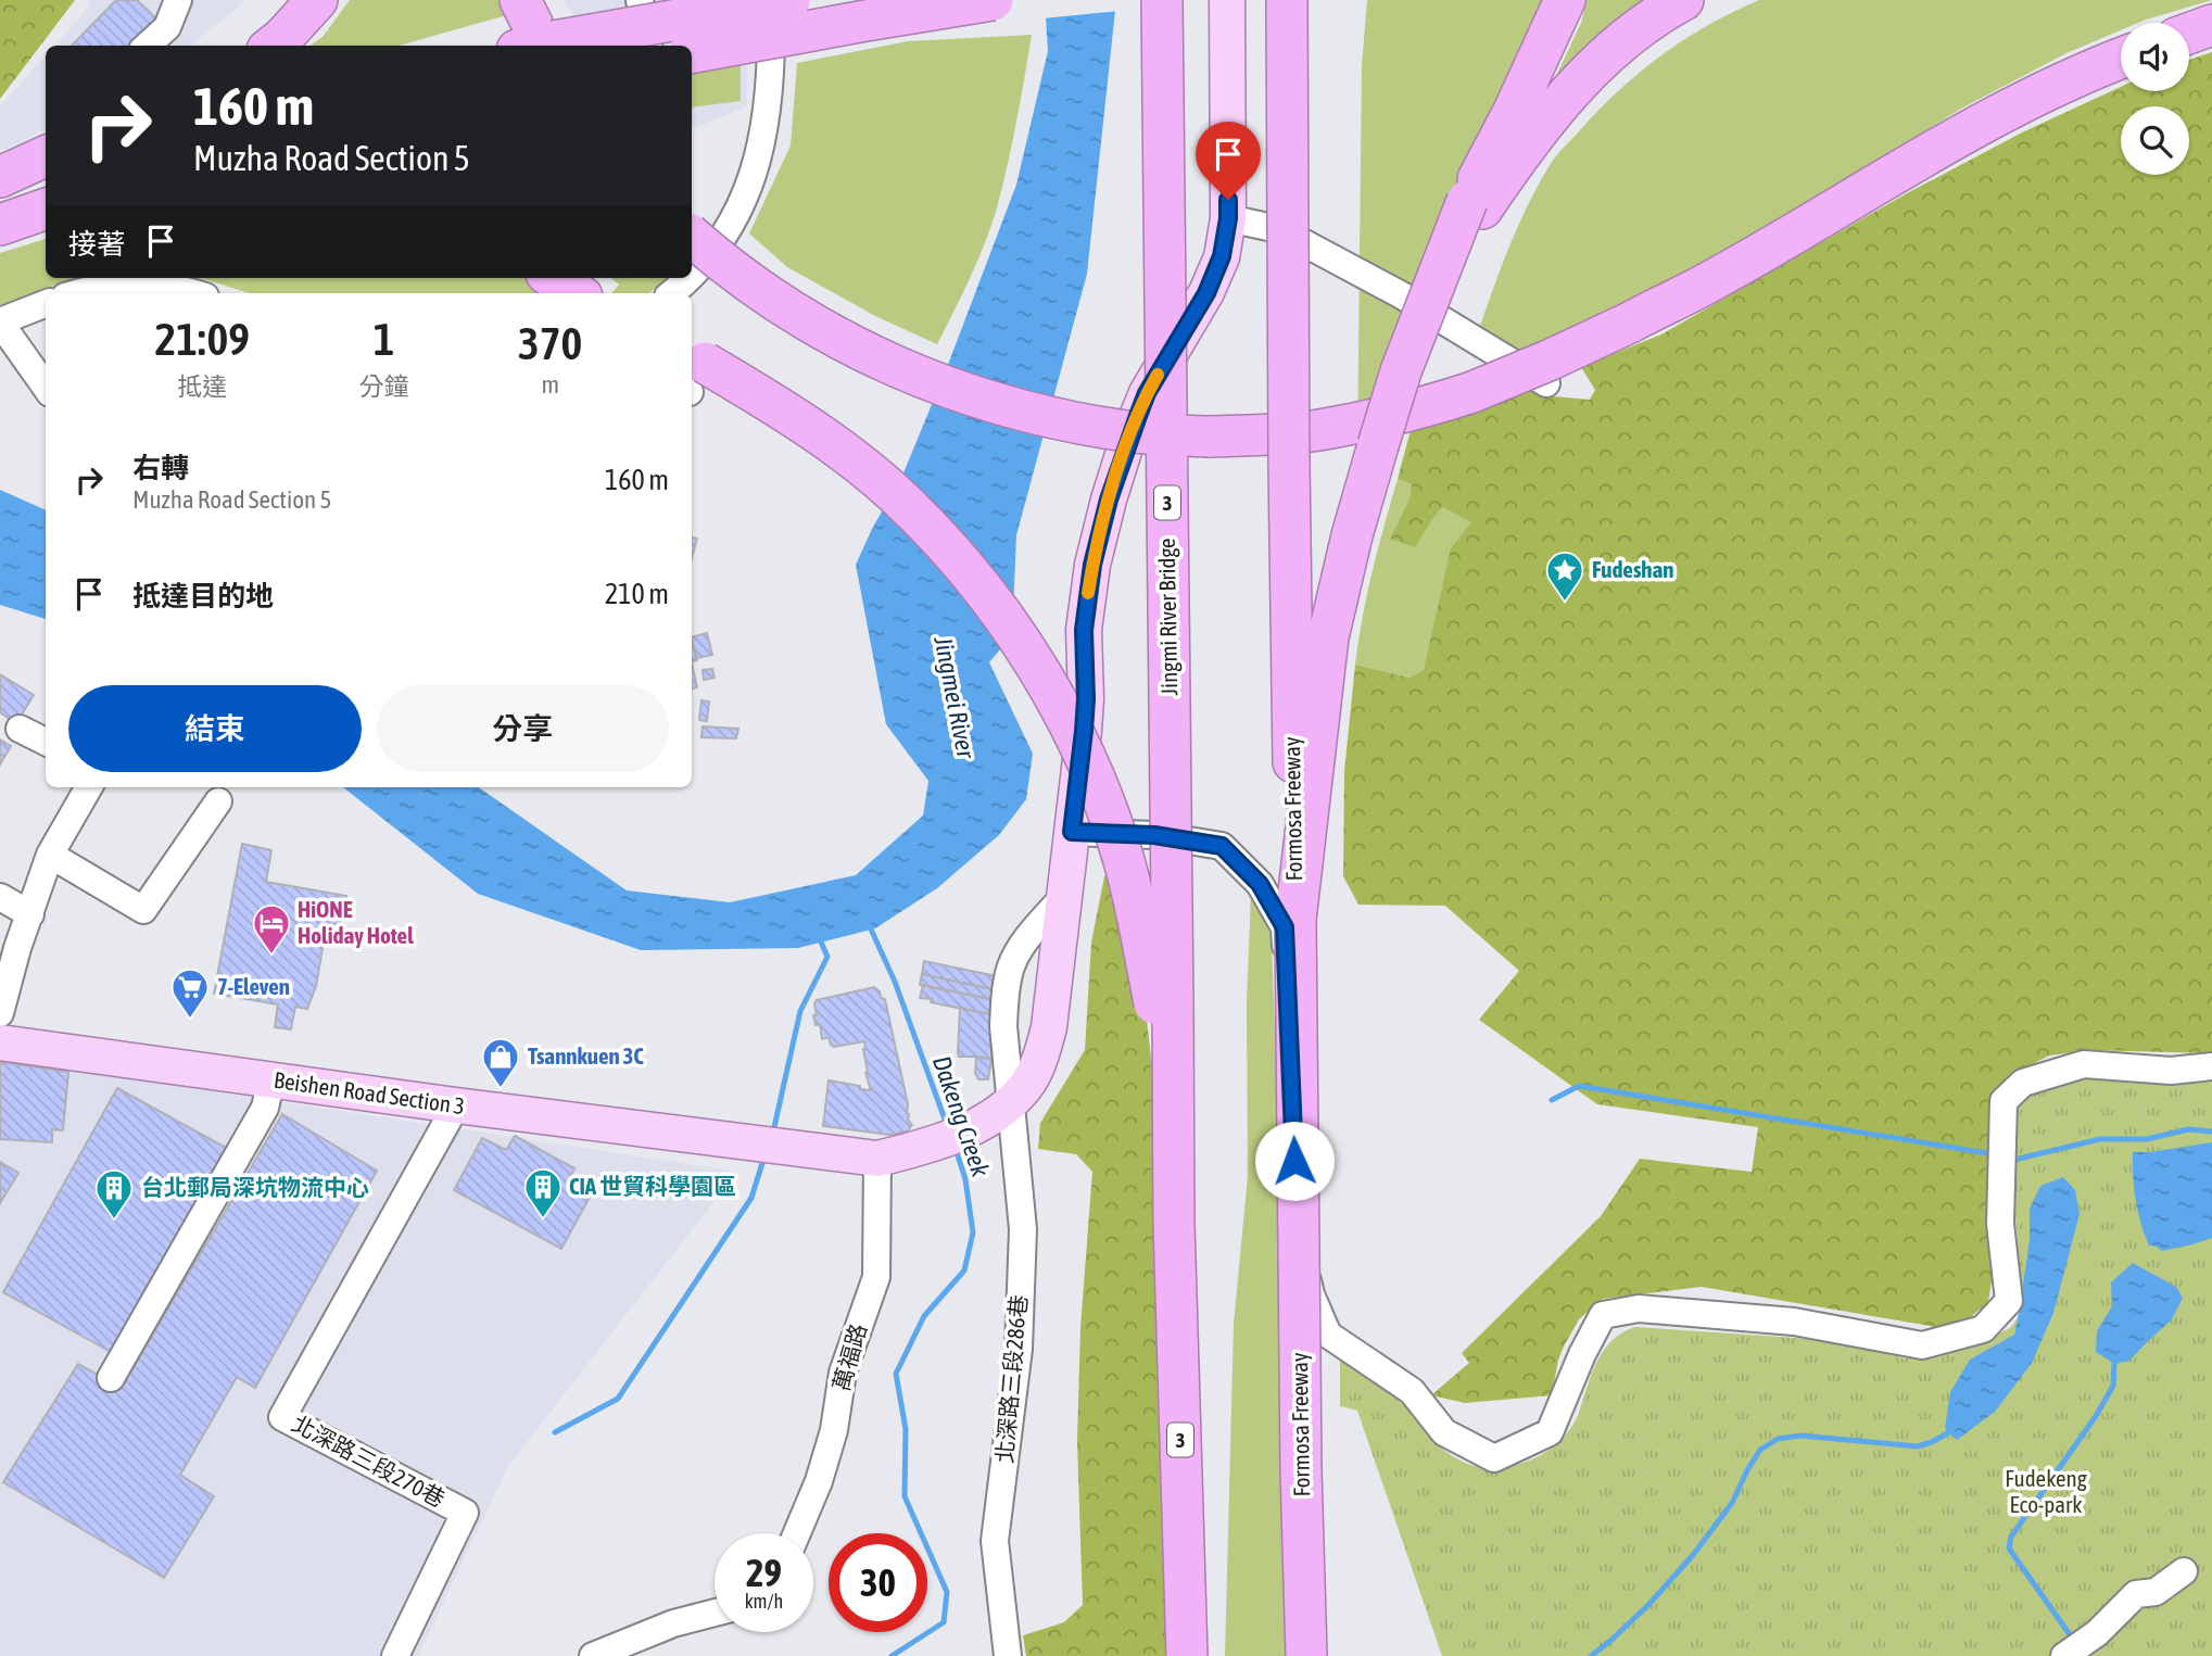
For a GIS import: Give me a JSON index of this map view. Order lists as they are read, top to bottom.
{
  "streets": {
    "highway": ["3", "Jingmi River Bridge", "Formosa Freeway"],
    "main road": ["Beishen Road Section 3"],
    "street": ["萬福路", "北深路三段286巷", "北深路三段270巷"]
  },
  "crossings": [
    ["3", "Jingmi River Bridge"],
    ["Beishen Road Section 3", "萬福路"],
    ["Beishen Road Section 3", "北深路三段270巷"]
  ],
  "water": ["Jingmei River", "Dakeng Creek"],
  "parks": ["Fudekeng Eco-park"],
  "places": {
    "place": ["Fudeshan"],
    "hotel": ["HiONE Holiday Hotel"],
    "supermarket": ["7-Eleven"],
    "shop": ["Tsannkuen 3C"],
    "building": ["CIA 世貿科學園區", "台北郵局深坑物流中心"]
  },
  "page": {
    "turn": ["160 m", "Muzha Road Section 5"],
    "then": "接著",
    "eta": [
      "21:09",
      "抵達",
      "1",
      "分鐘",
      "370",
      "m"
    ],
    "list": [
      {
        "name": "右轉",
        "note": "Muzha Road Section 5",
        "value": "160 m"
      },
      {
        "name": "抵達目的地",
        "value": "210 m"
      }
    ],
    "buttons": ["結束", "分享"],
    "speed": "29 km/h",
    "limit": "30"
  }
}
